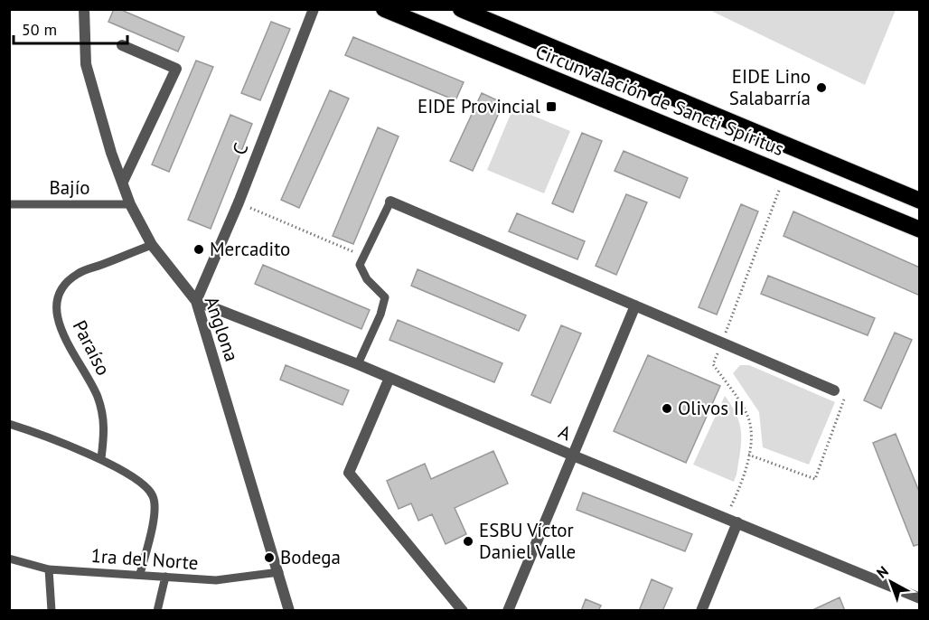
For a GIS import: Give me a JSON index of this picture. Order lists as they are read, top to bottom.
{
  "streets": {
    "highway": ["Circunvalación de Sancti Spíritus"],
    "street": ["C", "Anglona", "A"],
    "lane": ["Bajío", "Paraíso", "1ra del Norte"]
  },
  "crossings": [
    ["C", "Anglona"],
    ["C", "A"],
    ["Bajío", "Anglona"],
    ["Anglona", "Paraíso"],
    ["Anglona", "A"],
    ["Anglona", "1ra del Norte"]
  ],
  "places": {
    "other": [
      "EIDE Lino Salabarría",
      "Mercadito",
      "Olivos II",
      "ESBU Víctor Daniel Valle",
      "Bodega"
    ],
    "transit": ["EIDE Provincial"]
  },
  "scale_bar": "50 m",
  "north": "top left"
}
